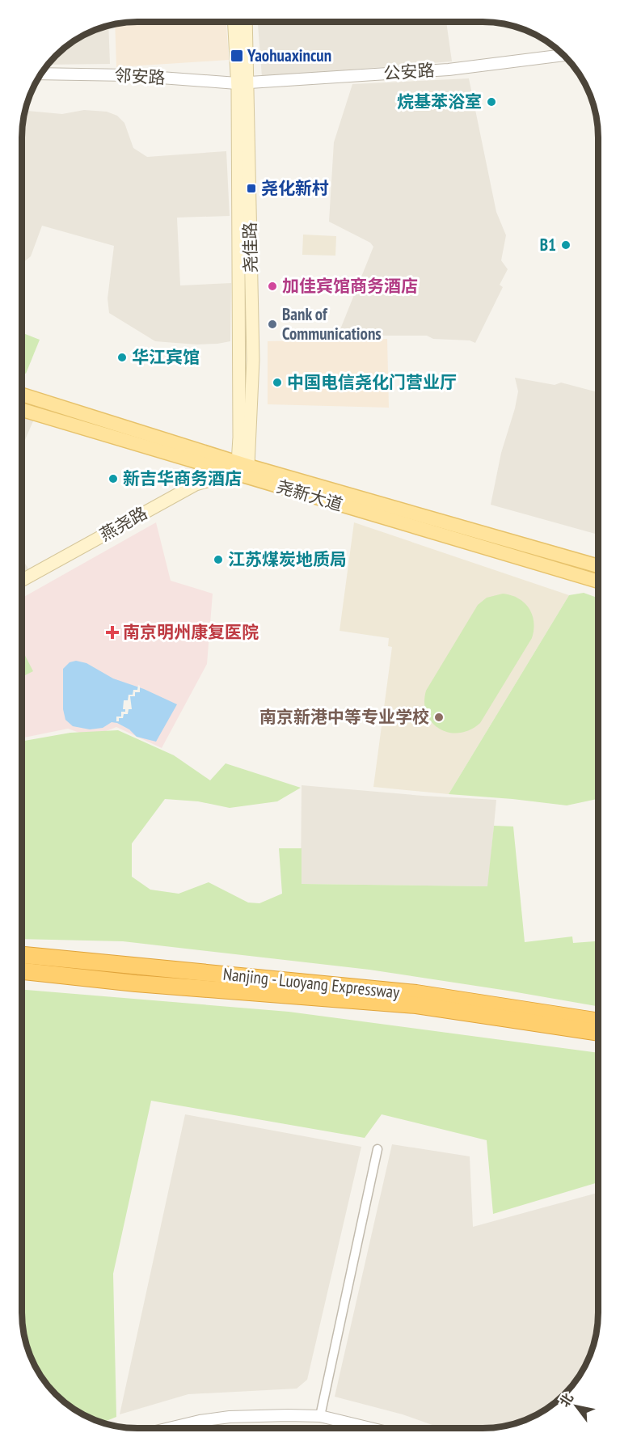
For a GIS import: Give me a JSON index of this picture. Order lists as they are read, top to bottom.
{
  "streets": {
    "highway": ["Nanjing - Luoyang Expressway"],
    "main road": ["尧佳路", "尧新大道", "燕尧路"],
    "street": ["公安路", "邻安路"]
  },
  "crossings": [
    ["公安路", "邻安路"],
    ["公安路", "尧佳路"],
    ["邻安路", "尧佳路"],
    ["尧佳路", "尧新大道"],
    ["尧佳路", "燕尧路"],
    ["尧新大道", "燕尧路"]
  ],
  "places": {
    "transit": ["Yaohuaxincun", "尧化新村"],
    "other": [
      "烷基苯浴室",
      "B1",
      "加佳宾馆商务酒店",
      "Bank of Communications",
      "华江宾馆",
      "中国电信尧化门营业厅",
      "新吉华商务酒店",
      "江苏煤炭地质局",
      "南京新港中等专业学校"
    ],
    "health": ["南京明州康复医院"]
  },
  "north": "top left"
}
